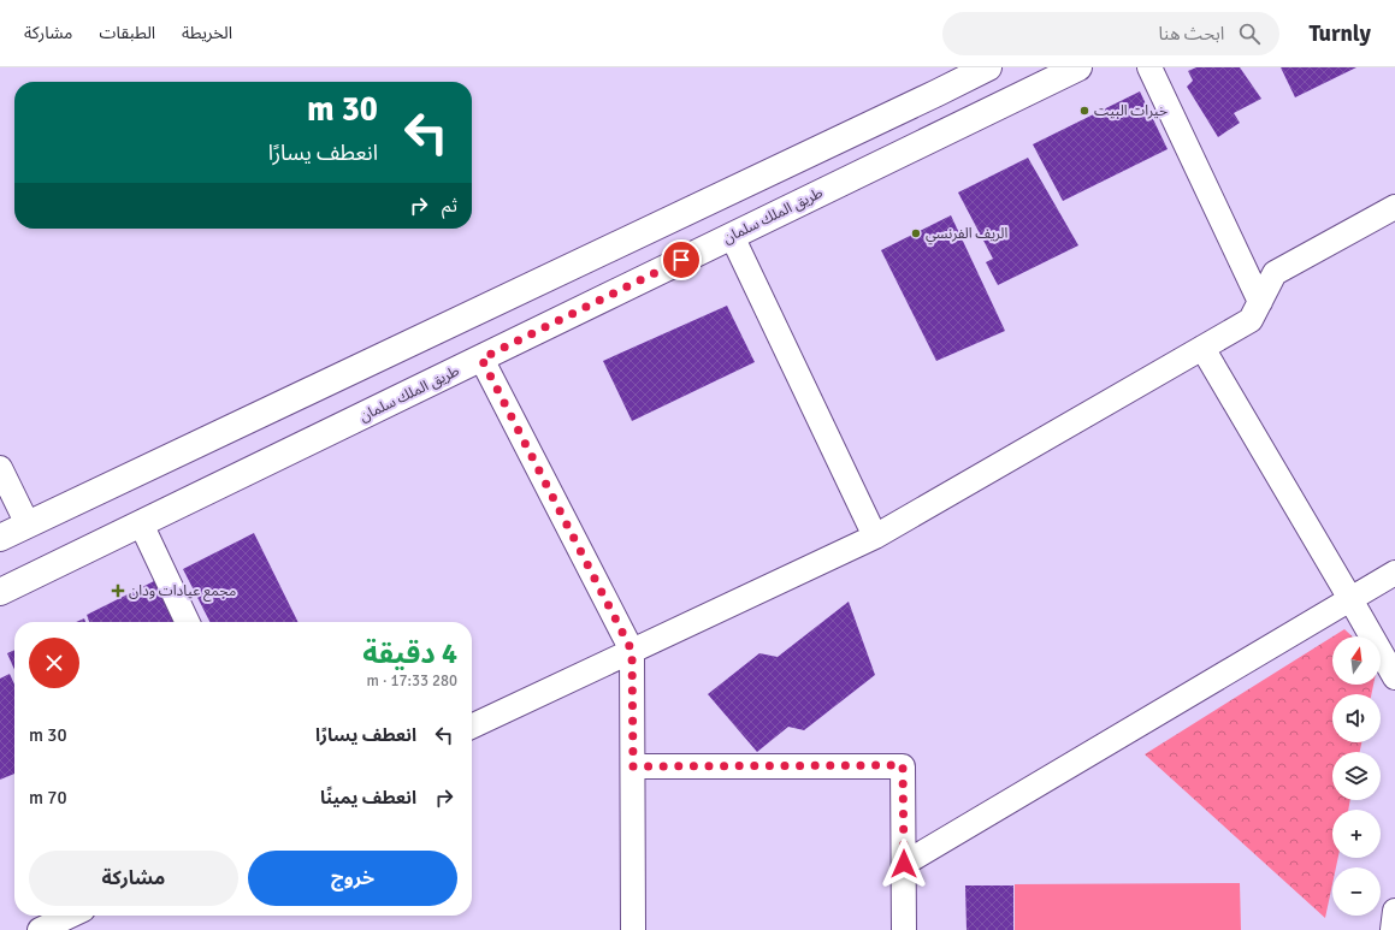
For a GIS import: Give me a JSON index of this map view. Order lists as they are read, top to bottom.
{
  "streets": {
    "main road": ["طريق الملك سلمان"]
  },
  "places": {
    "other": ["خيرات البيت", "الريف الفرنسي"],
    "health": ["مجمع عيادات ودان"]
  },
  "north": "top",
  "page": {
    "header": "Turnly",
    "search": "ابحث هنا",
    "nav": ["الخريطة", "الطبقات", "مشاركة"],
    "turn": ["30 m", "انعطف يسارًا"],
    "then": "ثم",
    "heading": ["4 دقيقة", "280 m · 17:33"],
    "map_buttons": ["+", "−"],
    "list": [
      {
        "name": "انعطف يسارًا",
        "value": "30 m"
      },
      {
        "name": "انعطف يمينًا",
        "value": "70 m"
      }
    ],
    "buttons": ["خروج", "مشاركة"]
  }
}
